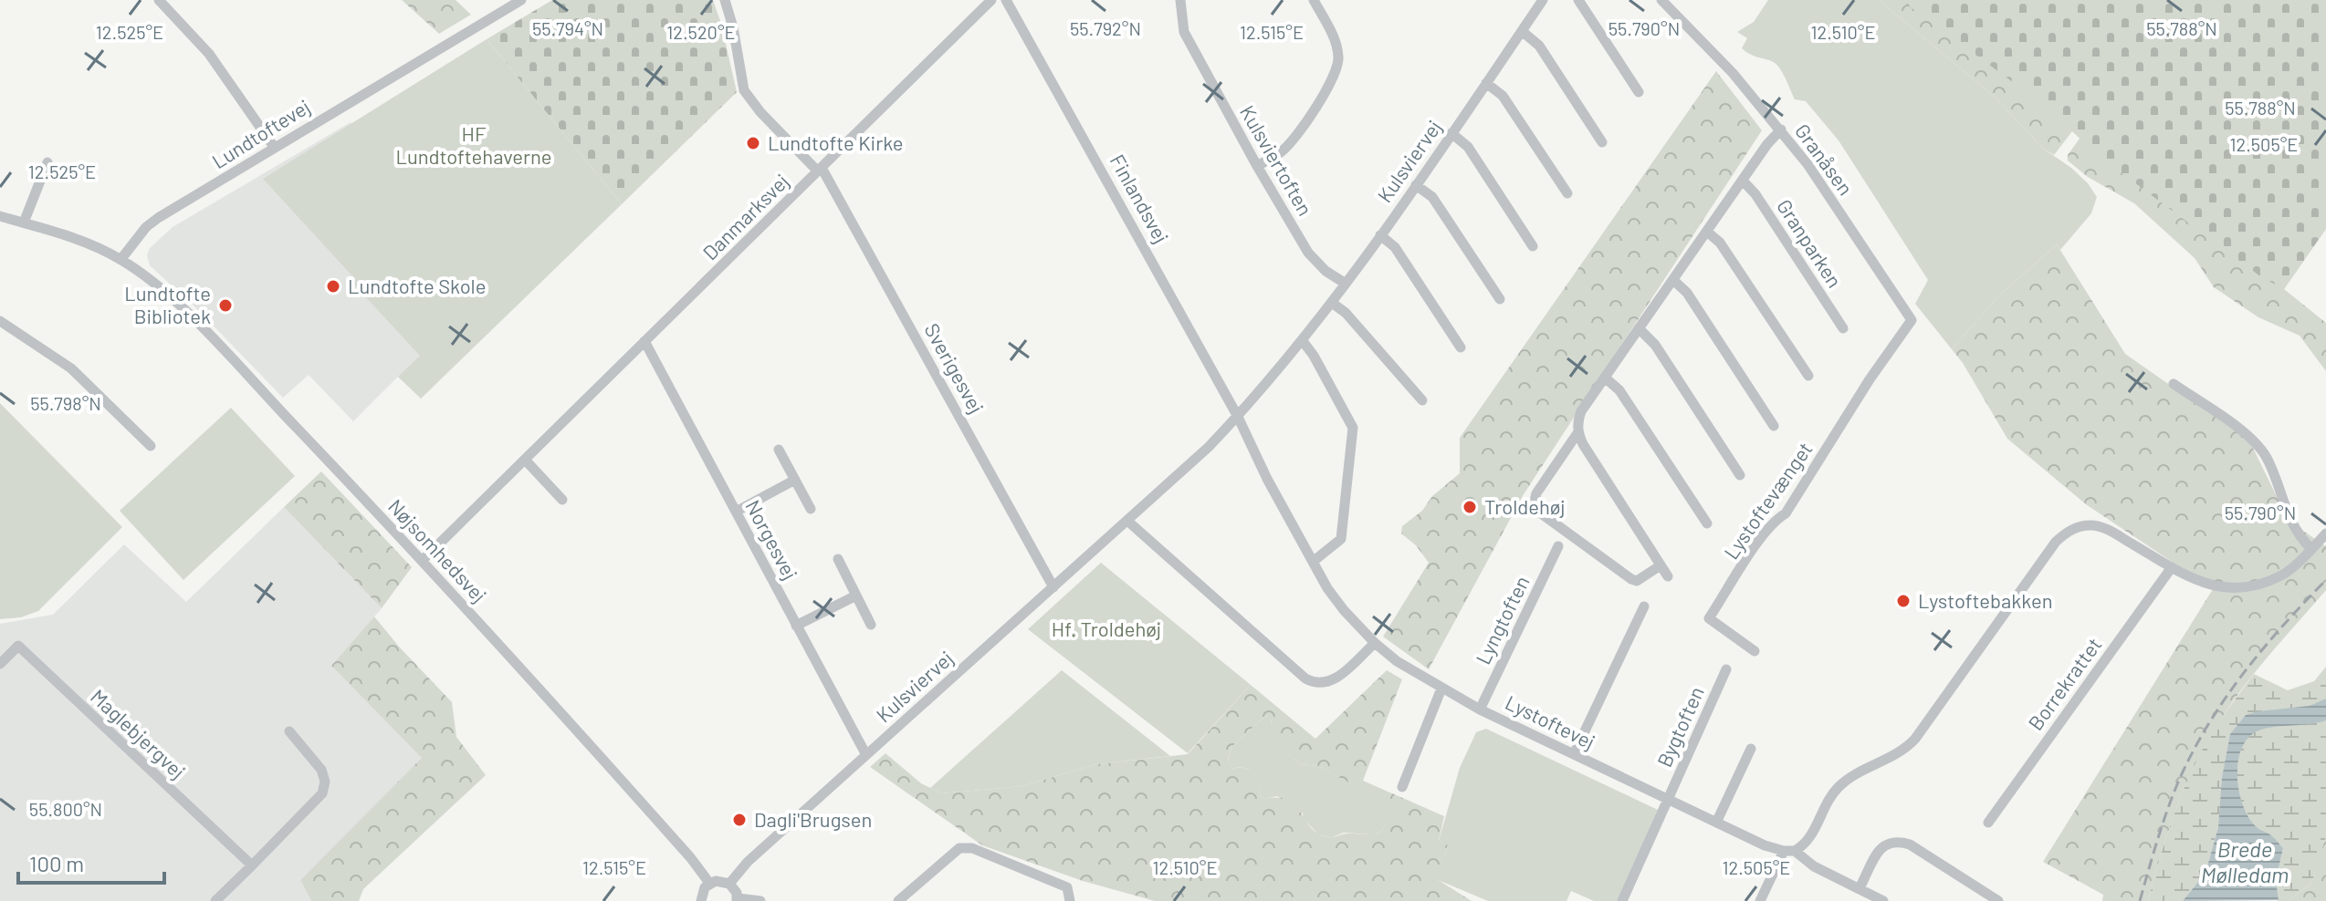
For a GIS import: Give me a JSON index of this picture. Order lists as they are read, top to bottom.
{
  "streets": {
    "street": [
      "Lundtoftevej",
      "Granåsen",
      "Kulsviertoften",
      "Kulsviervej",
      "Finlandsvej",
      "Danmarksvej",
      "Granparken",
      "Sverigesvej",
      "Lystoftevænget",
      "Norgesvej",
      "Nøjsomhedsvej",
      "Lyngtoften",
      "Borrekrattet",
      "Lystoftevej",
      "Bygtoften",
      "Maglebjergvej"
    ]
  },
  "crossings": [
    ["Lundtoftevej", "Nøjsomhedsvej"],
    ["Granåsen", "Lystoftevænget"],
    ["Kulsviertoften", "Kulsviervej"],
    ["Kulsviervej", "Finlandsvej"],
    ["Kulsviervej", "Sverigesvej"],
    ["Kulsviervej", "Norgesvej"],
    ["Kulsviervej", "Lystoftevej"],
    ["Finlandsvej", "Lystoftevej"],
    ["Danmarksvej", "Sverigesvej"],
    ["Danmarksvej", "Norgesvej"],
    ["Danmarksvej", "Nøjsomhedsvej"],
    ["Lyngtoften", "Lystoftevej"],
    ["Lystoftevej", "Bygtoften"]
  ],
  "water": ["Brede Mølledam"],
  "parks": ["HF Lundtoftehaverne", "Hf. Troldehøj"],
  "places": [
    "Lundtofte Kirke",
    "Lundtofte Skole",
    "Lundtofte Bibliotek",
    "Troldehøj",
    "Lystoftebakken",
    "Dagli'Brugsen"
  ],
  "scale_bar": "100 m",
  "coordinates": [
    "55.794°N",
    "55.792°N",
    "55.790°N",
    "55.788°N",
    "12.525°E",
    "12.520°E",
    "12.515°E",
    "12.510°E",
    "12.505°E",
    "55.798°N",
    "55.800°N"
  ]
}
